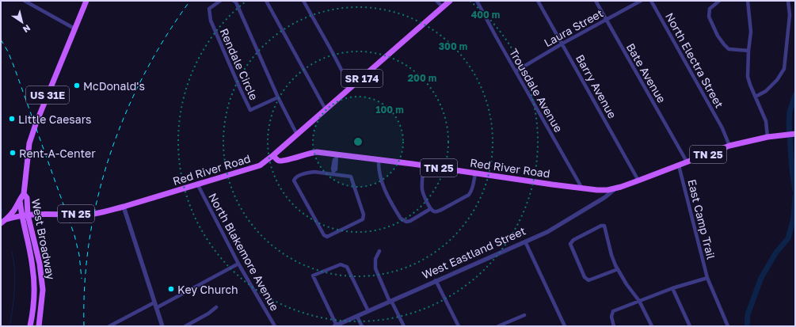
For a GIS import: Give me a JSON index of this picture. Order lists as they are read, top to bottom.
{
  "streets": {
    "main road": [
      "SR 174",
      "US 31E",
      "TN 25",
      "Red River Road",
      "West Broadway",
      "West Eastland Street"
    ],
    "street": [
      "Laura Street",
      "North Electra Street",
      "Rendale Circle",
      "Bate Avenue",
      "Barry Avenue",
      "Trousdale Avenue",
      "East Camp Trail",
      "North Blakemore Avenue"
    ]
  },
  "crossings": [
    ["Laura Street", "Bate Avenue"],
    ["Laura Street", "Barry Avenue"],
    ["Laura Street", "Trousdale Avenue"],
    ["North Electra Street", "TN 25"],
    ["Rendale Circle", "SR 174"],
    ["Bate Avenue", "TN 25"],
    ["SR 174", "Red River Road"],
    ["Barry Avenue", "TN 25"],
    ["Barry Avenue", "West Eastland Street"],
    ["Trousdale Avenue", "Red River Road"],
    ["US 31E", "Red River Road"],
    ["US 31E", "West Broadway"],
    ["TN 25", "Red River Road"],
    ["TN 25", "East Camp Trail"],
    ["TN 25", "West Eastland Street"],
    ["Red River Road", "West Broadway"],
    ["Red River Road", "North Blakemore Avenue"],
    ["Red River Road", "West Eastland Street"]
  ],
  "places": [
    "McDonald's",
    "Little Caesars",
    "Rent-A-Center",
    "Key Church"
  ],
  "north": "bottom right",
  "rings": [
    "400 m",
    "300 m",
    "200 m",
    "100 m"
  ]
}
